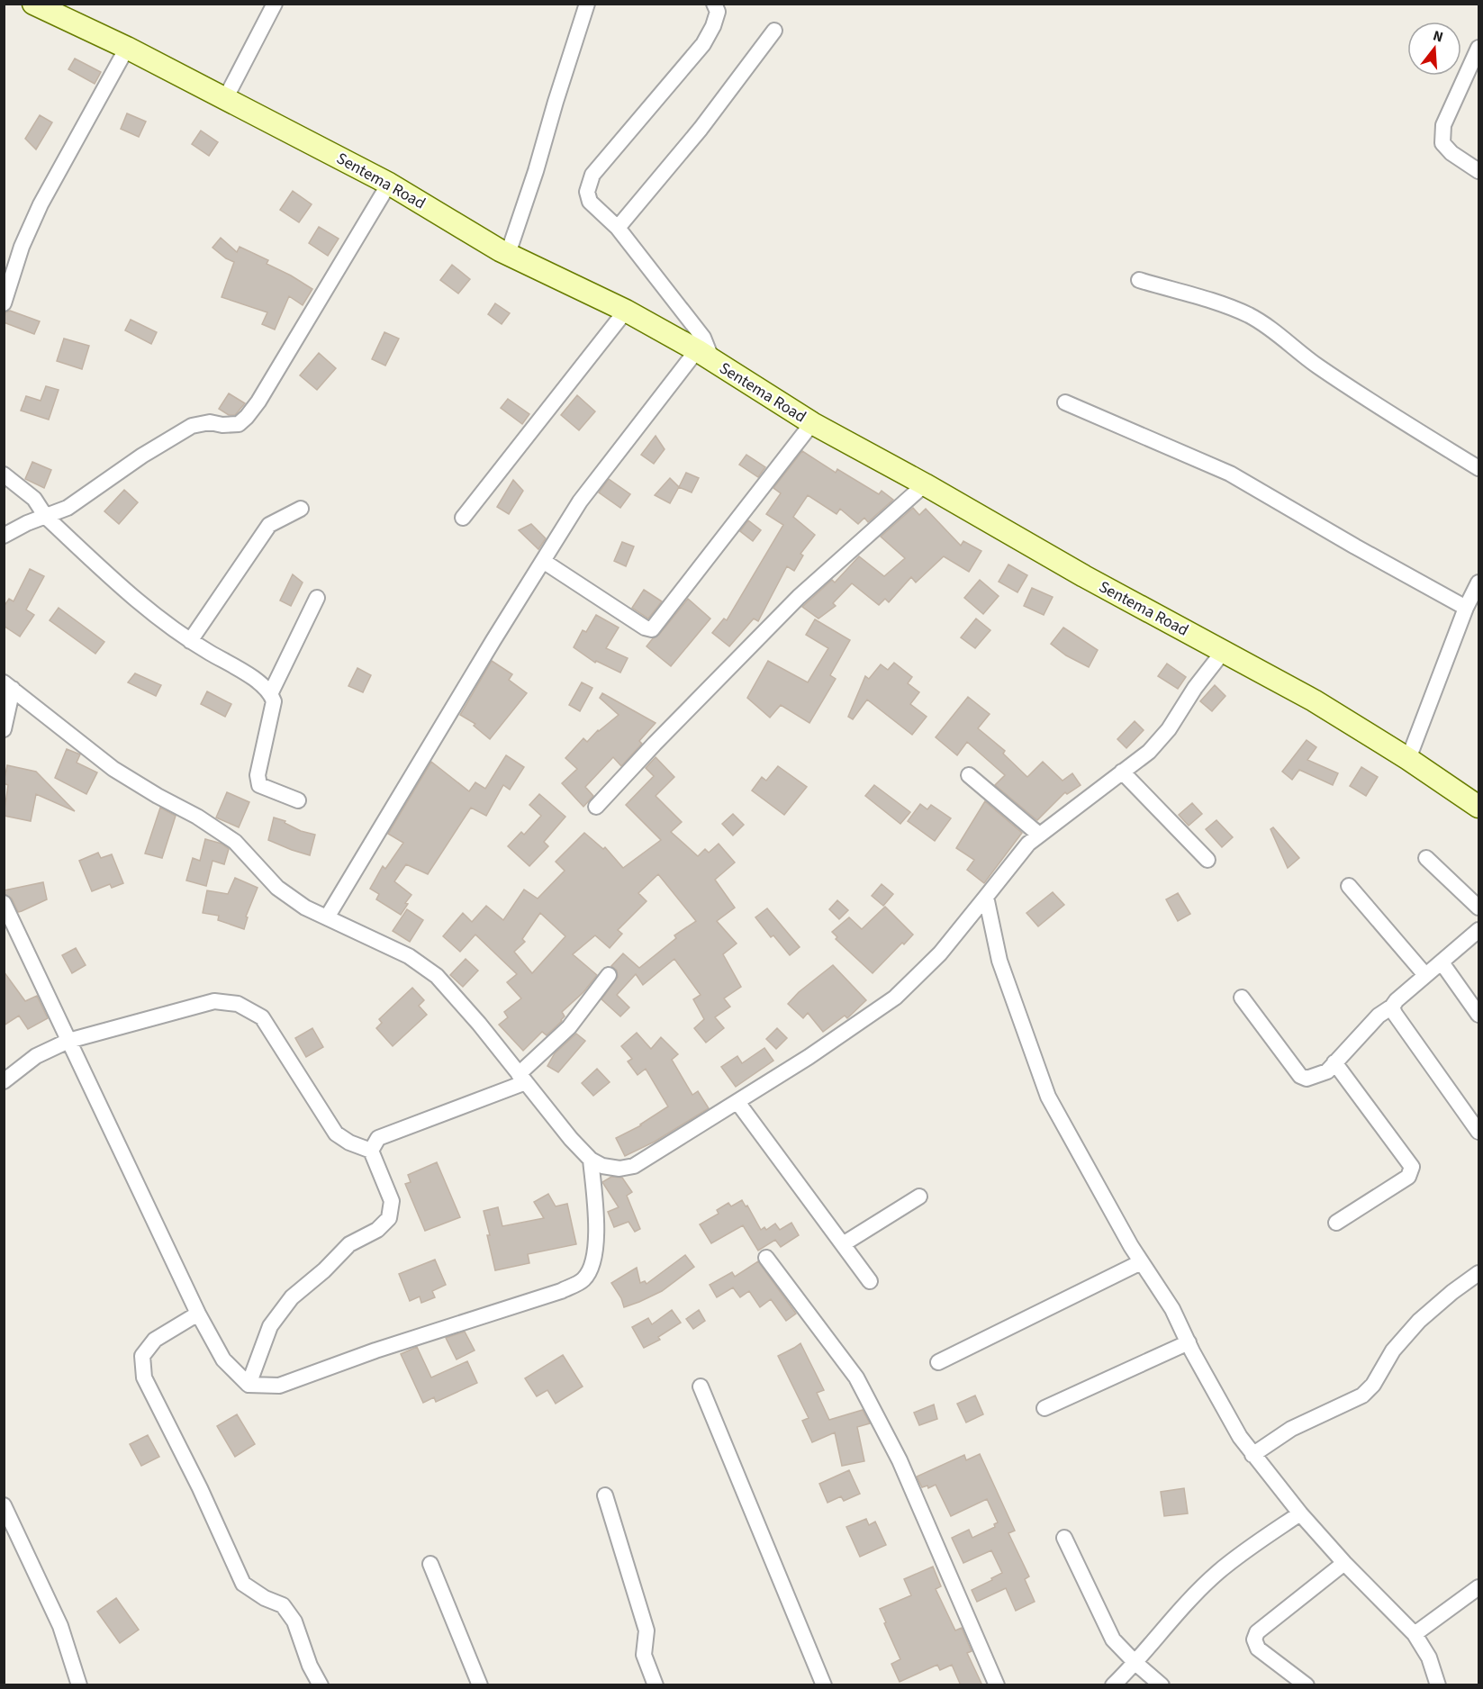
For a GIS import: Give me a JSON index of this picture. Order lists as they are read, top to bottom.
{
  "streets": {
    "main road": ["Sentema Road"]
  },
  "north": "top"
}
